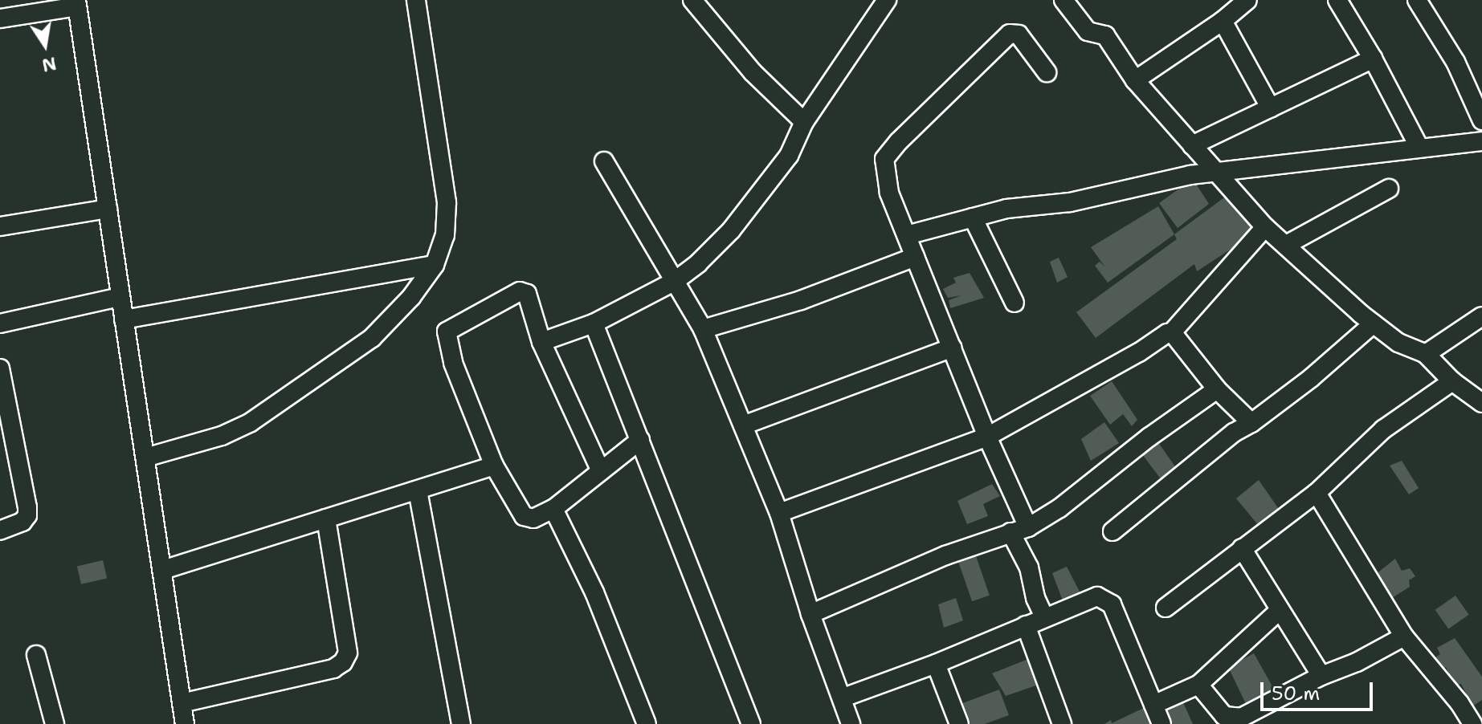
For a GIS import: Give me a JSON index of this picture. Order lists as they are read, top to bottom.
{
  "scale_bar": "50 m",
  "north": "bottom"
}
